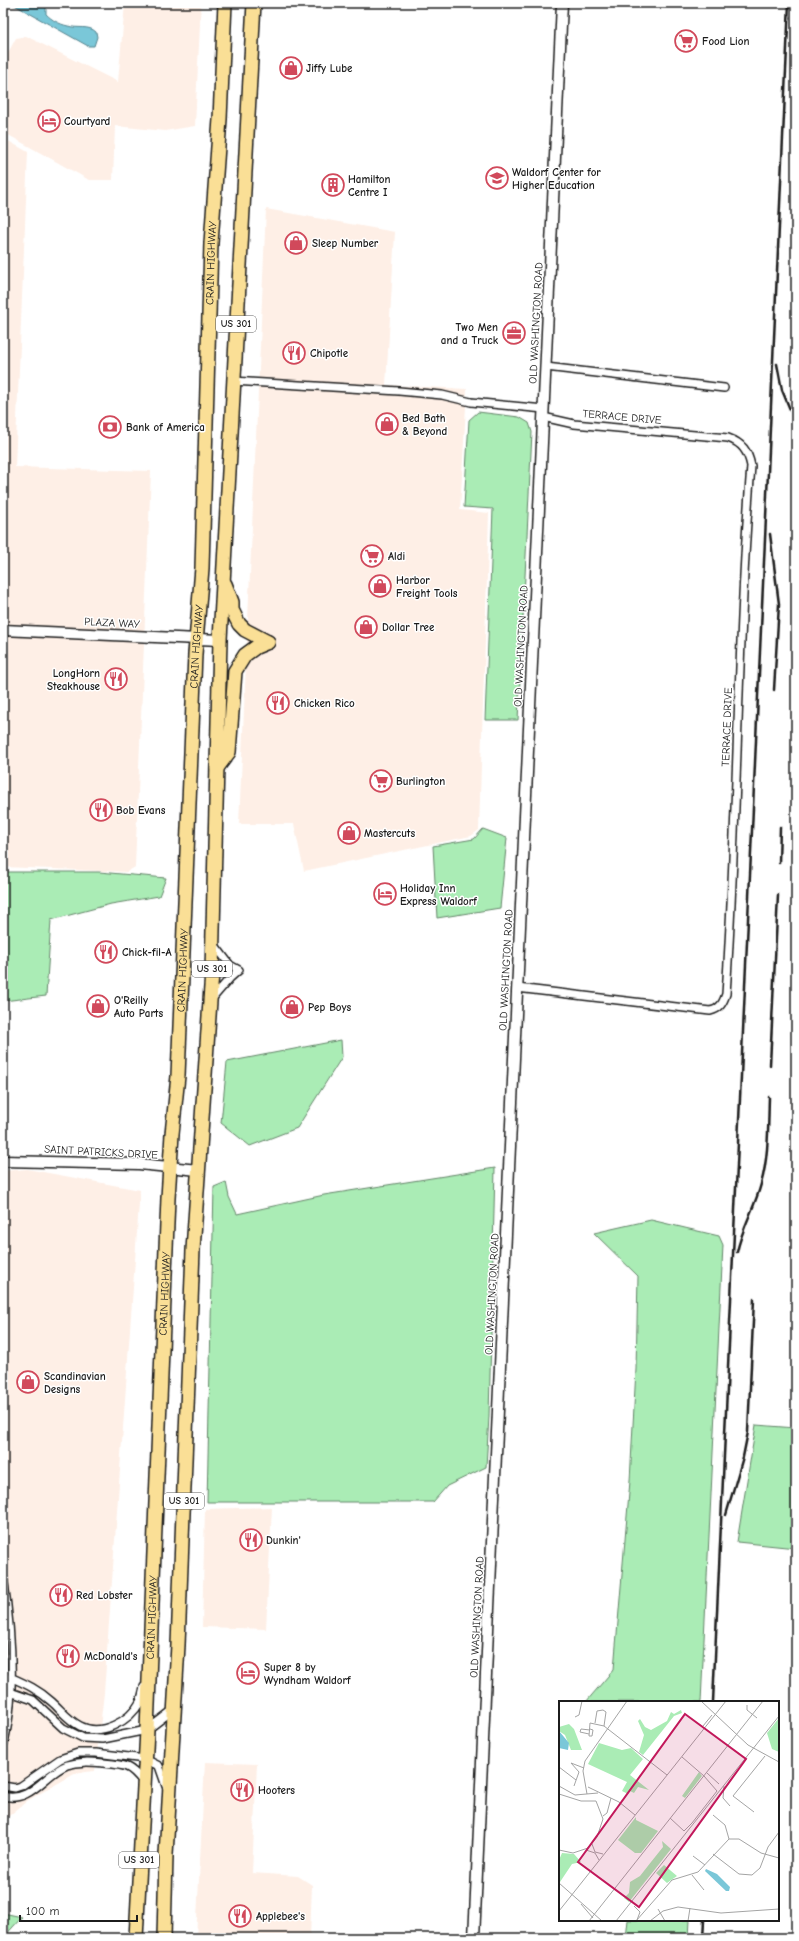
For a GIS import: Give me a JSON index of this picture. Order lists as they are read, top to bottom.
{
  "streets": {
    "highway": ["CRAIN HIGHWAY", "US 301"],
    "main road": ["OLD WASHINGTON ROAD", "PLAZA WAY", "SAINT PATRICKS DRIVE"],
    "street": ["TERRACE DRIVE"]
  },
  "crossings": [
    ["CRAIN HIGHWAY", "PLAZA WAY"],
    ["CRAIN HIGHWAY", "SAINT PATRICKS DRIVE"],
    ["OLD WASHINGTON ROAD", "TERRACE DRIVE"],
    ["US 301", "PLAZA WAY"],
    ["US 301", "SAINT PATRICKS DRIVE"]
  ],
  "places": {
    "supermarket": ["Food Lion", "Aldi", "Burlington"],
    "shop": [
      "Jiffy Lube",
      "Sleep Number",
      "Bed Bath & Beyond",
      "Harbor Freight Tools",
      "Dollar Tree",
      "Mastercuts",
      "O'Reilly Auto Parts",
      "Pep Boys",
      "Scandinavian Designs"
    ],
    "hotel": ["Courtyard", "Holiday Inn Express Waldorf", "Super 8 by Wyndham Waldorf"],
    "school or university": ["Waldorf Center for Higher Education"],
    "building": ["Hamilton Centre I"],
    "office": ["Two Men and a Truck"],
    "restaurant": [
      "Chipotle",
      "LongHorn Steakhouse",
      "Chicken Rico",
      "Bob Evans",
      "Chick-fil-A",
      "Dunkin'",
      "Red Lobster",
      "McDonald's",
      "Hooters",
      "Applebee's"
    ],
    "bank": ["Bank of America"]
  },
  "scale_bar": "100 m"
}
